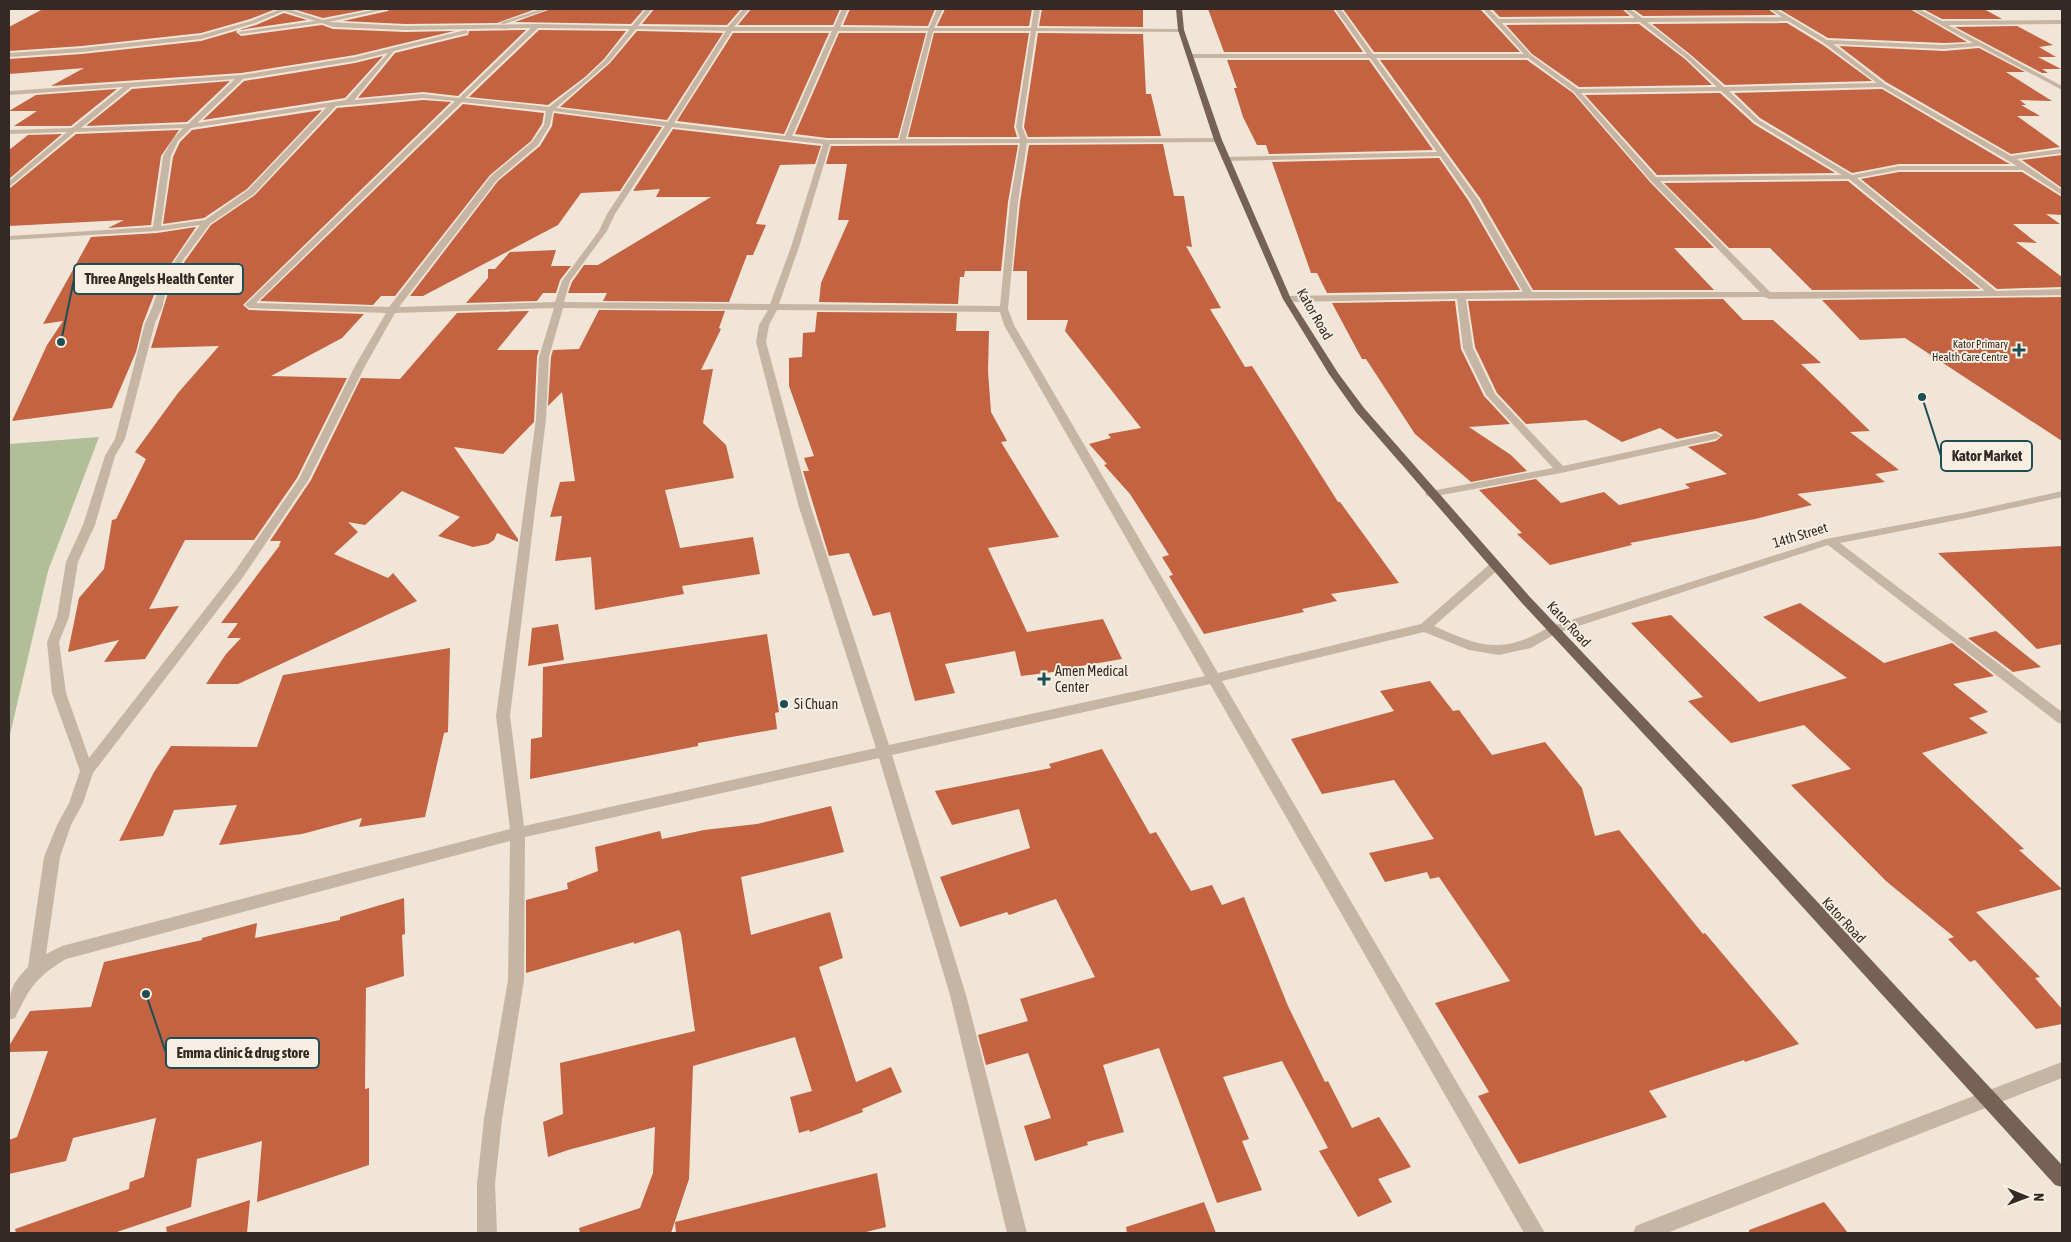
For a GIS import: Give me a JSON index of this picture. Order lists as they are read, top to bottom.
{
  "streets": {
    "main road": ["Kator Road"],
    "street": ["14th Street"]
  },
  "crossings": [
    ["Kator Road", "14th Street"]
  ],
  "places": {
    "other": [
      "Three Angels Health Center",
      "Kator Market",
      "Si Chuan",
      "Emma clinic & drug store"
    ],
    "health": ["Kator Primary Health Care Centre", "Amen Medical Center"]
  },
  "north": "right"
}
